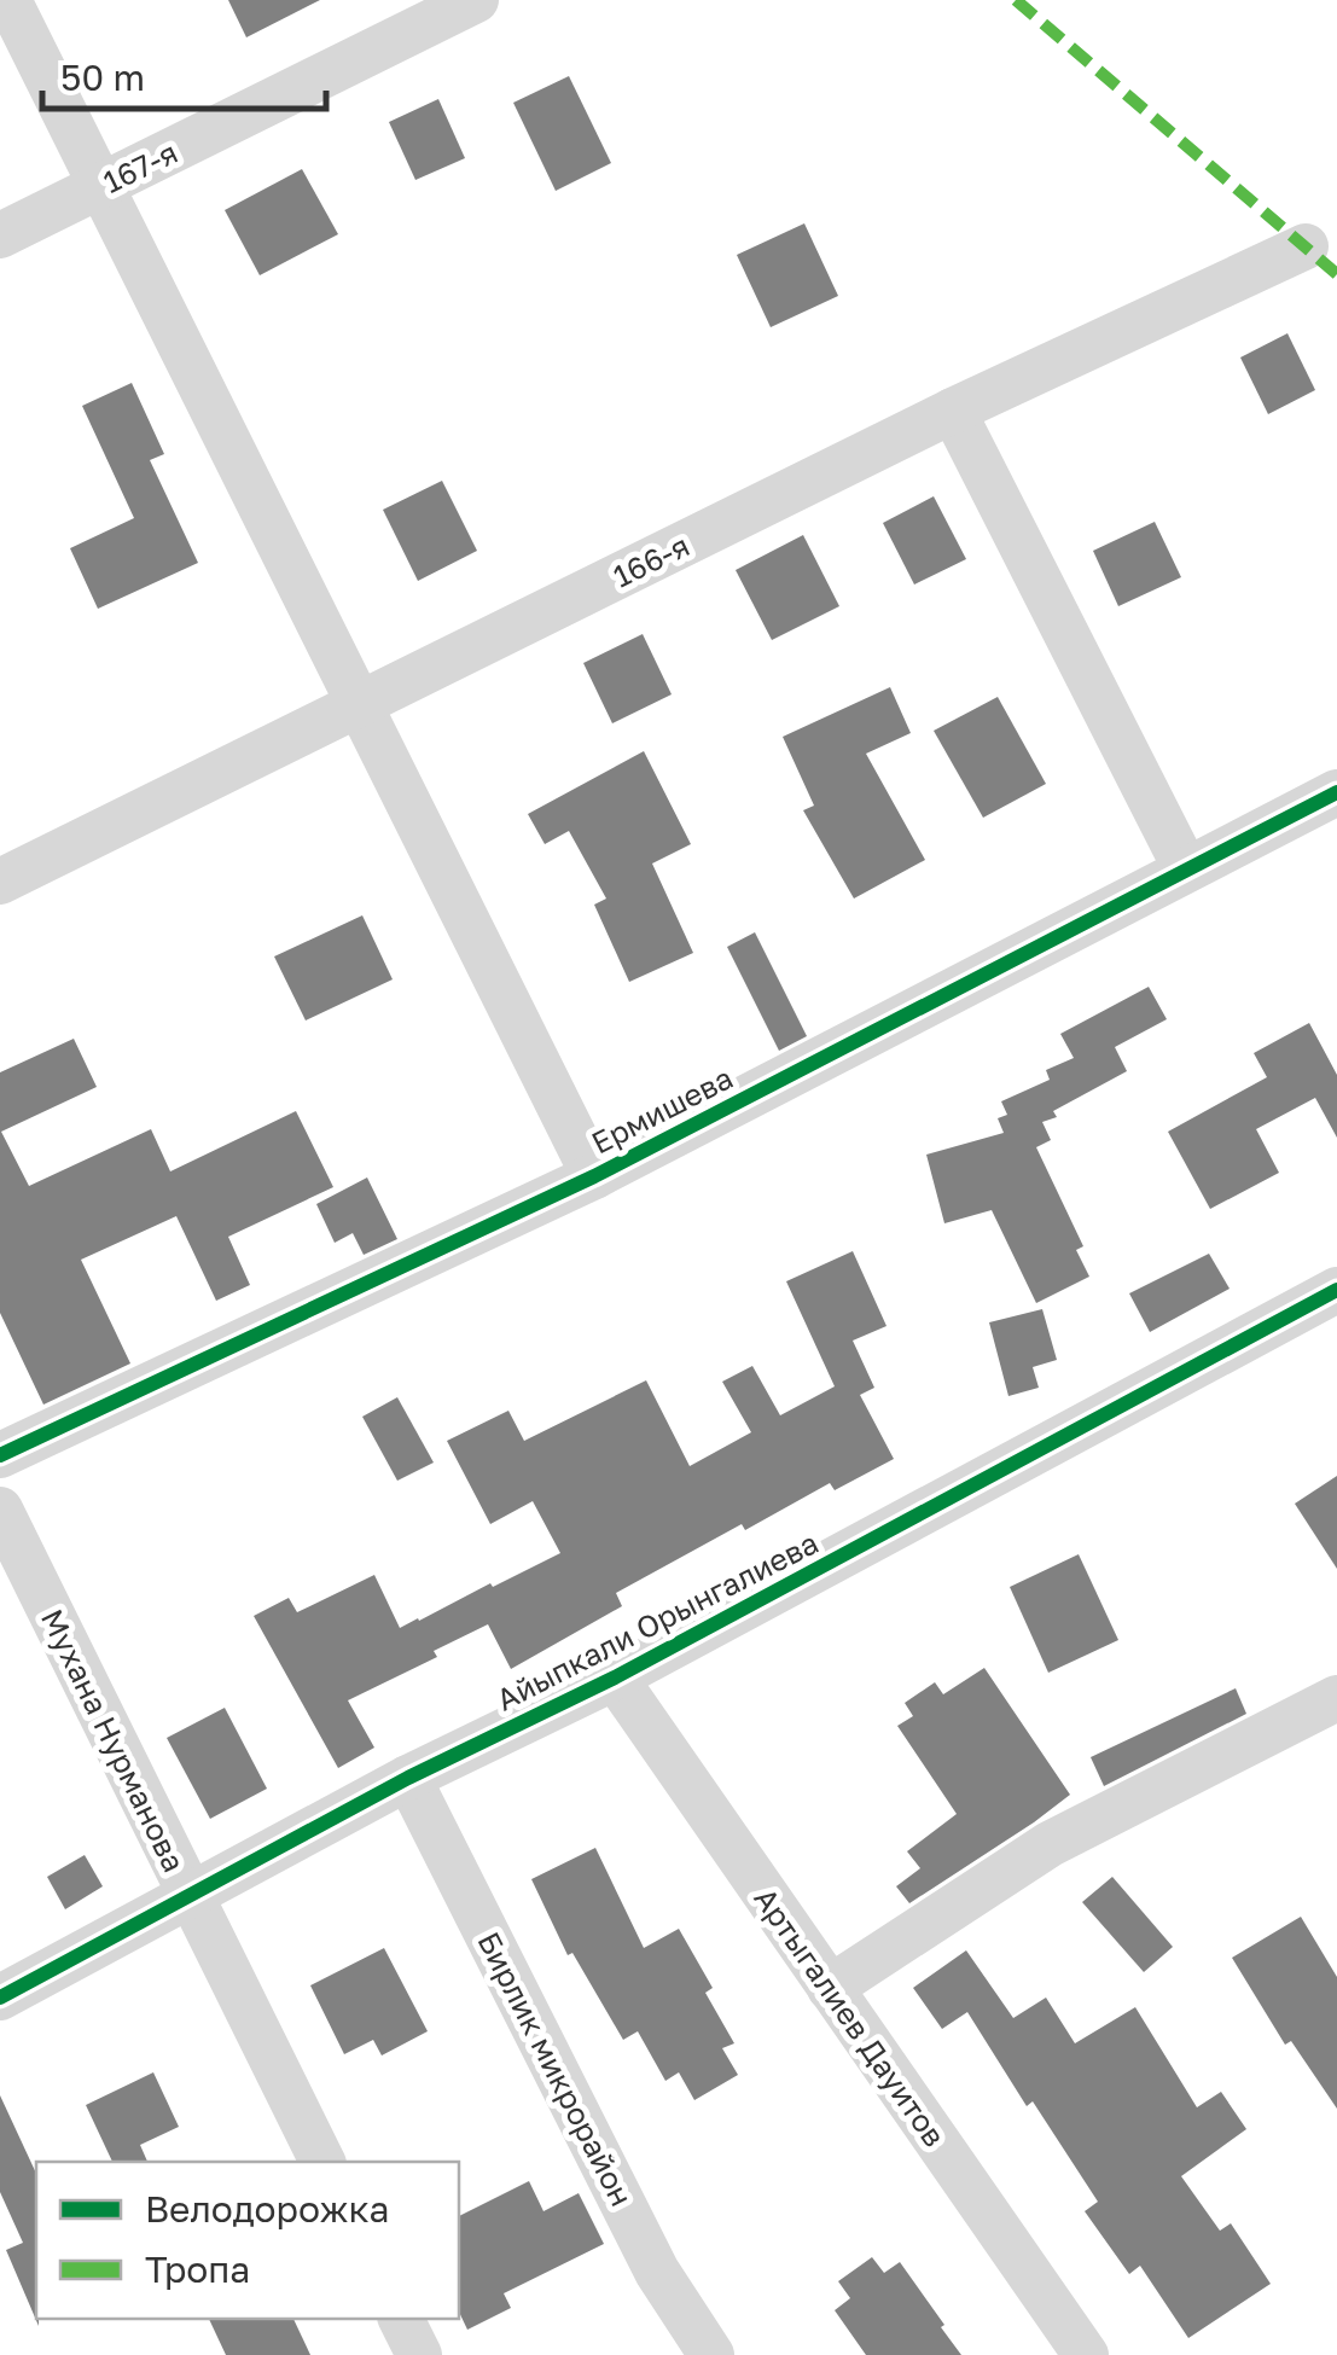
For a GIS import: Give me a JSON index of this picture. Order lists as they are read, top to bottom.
{
  "streets": {
    "street": [
      "167-я",
      "166-я",
      "Ермишева",
      "Айыпкали Орынгалиева",
      "Мухана Нурманова",
      "Артыгалиев Дауитов",
      "Бирлик микрорайон"
    ]
  },
  "crossings": [
    ["Айыпкали Орынгалиева", "Мухана Нурманова"],
    ["Айыпкали Орынгалиева", "Артыгалиев Дауитов"],
    ["Айыпкали Орынгалиева", "Бирлик микрорайон"]
  ],
  "legend": ["Велодорожка", "Тропа"],
  "scale_bar": "50 m"
}
